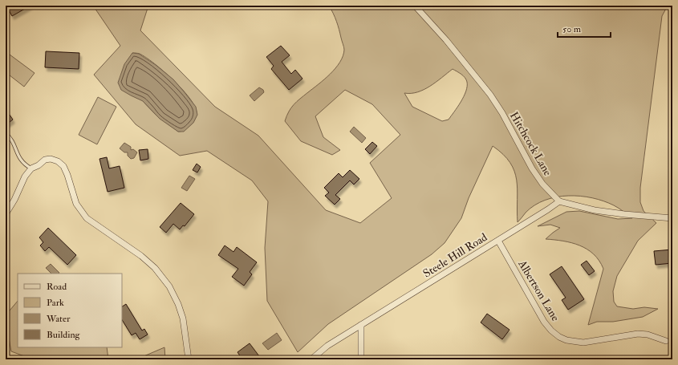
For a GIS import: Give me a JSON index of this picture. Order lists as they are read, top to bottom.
{
  "streets": {
    "street": ["Hitchcock Lane", "Steele Hill Road", "Albertson Lane"]
  },
  "crossings": [
    ["Hitchcock Lane", "Steele Hill Road"],
    ["Steele Hill Road", "Albertson Lane"]
  ],
  "legend": [
    "Road",
    "Park",
    "Water",
    "Building"
  ],
  "scale_bar": "50 m"
}
